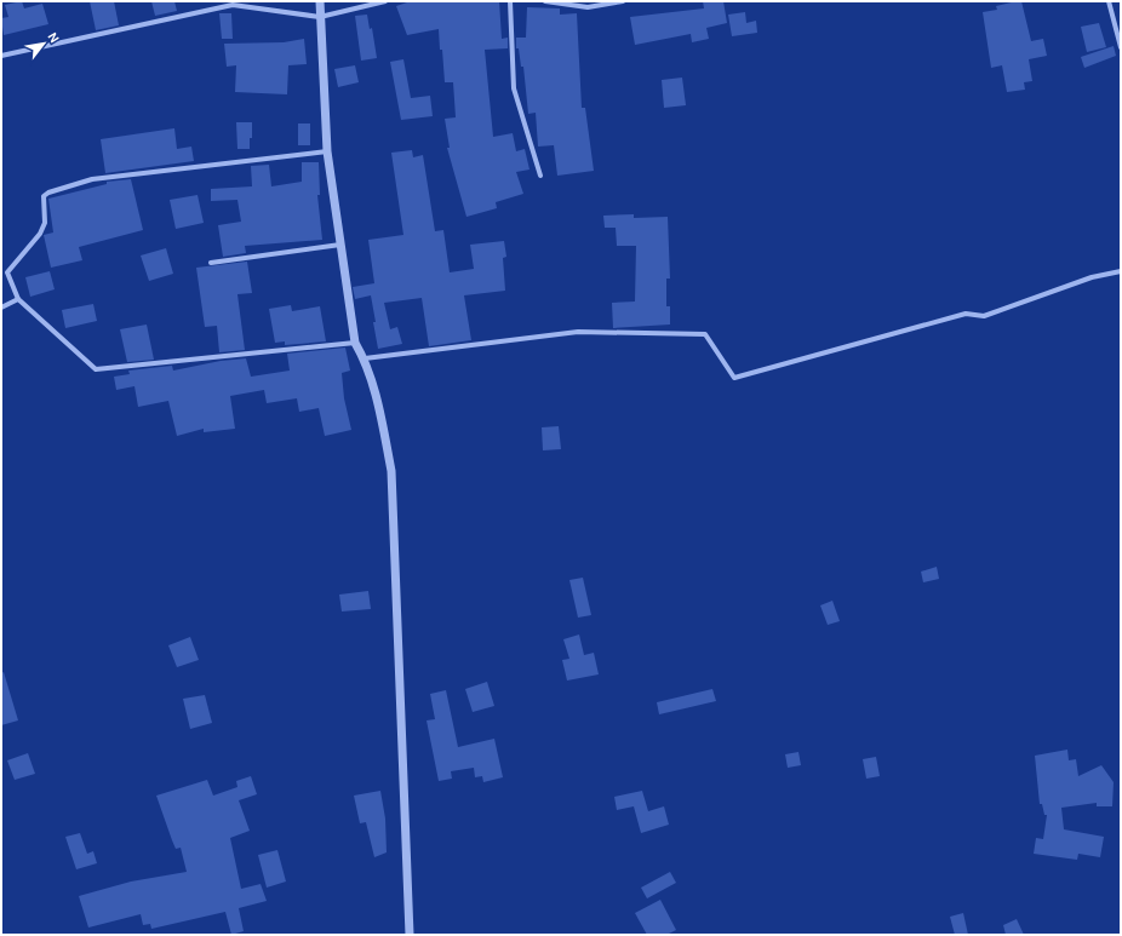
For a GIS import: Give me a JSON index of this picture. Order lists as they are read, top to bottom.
{
  "north": "top right"
}
